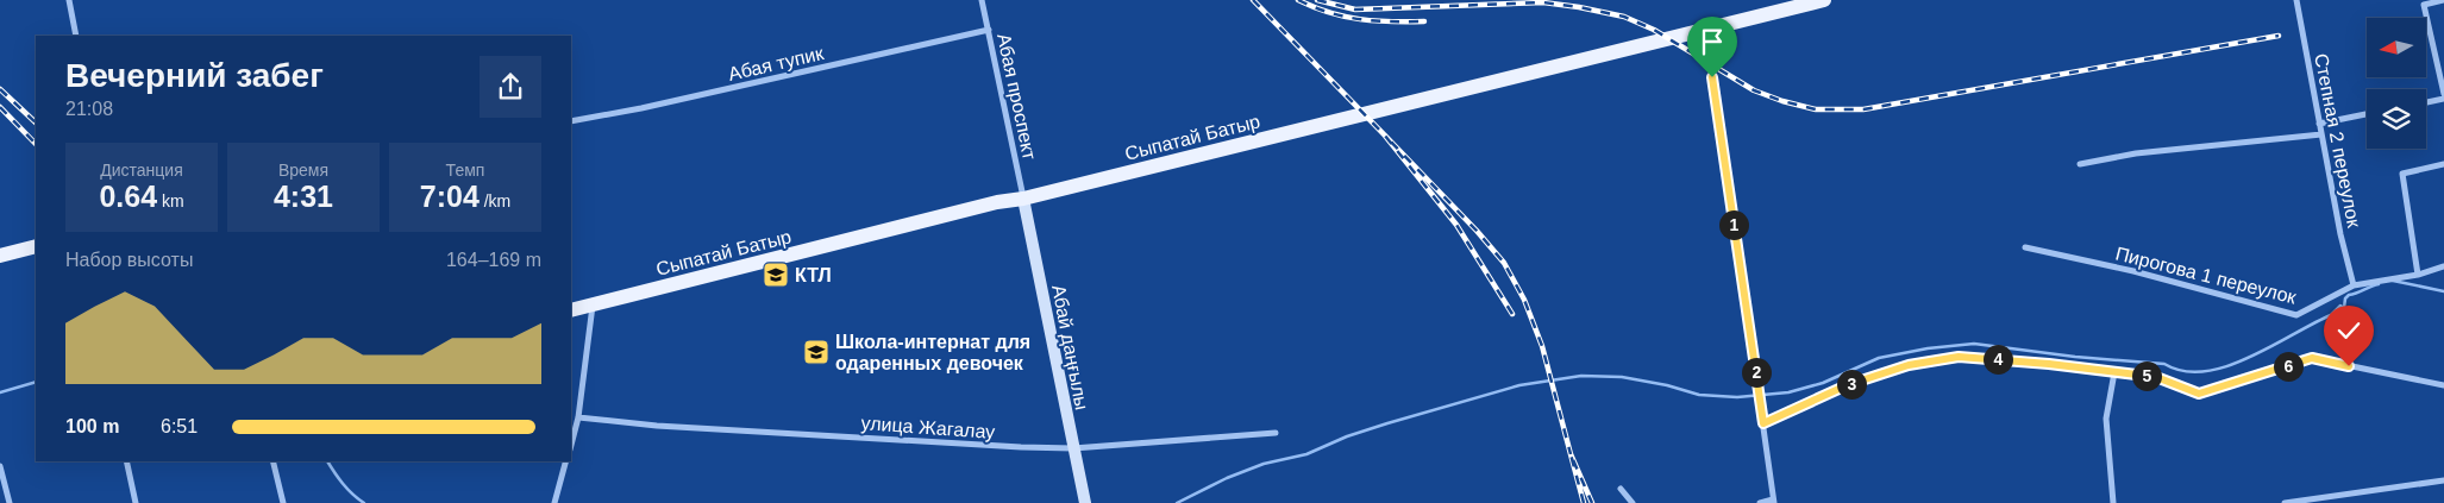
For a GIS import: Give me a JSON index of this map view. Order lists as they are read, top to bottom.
{
  "streets": {
    "main road": ["Сыпатай Батыр", "Абай даңғылы"],
    "street": [
      "Абая тупик",
      "Абая проспект",
      "Степная 2 переулок",
      "Пирогова 1 переулок",
      "улица Жагалау"
    ]
  },
  "crossings": [
    ["Абая тупик", "Абая проспект"],
    ["Абая проспект", "Сыпатай Батыр"],
    ["Абая проспект", "Абай даңғылы"],
    ["Сыпатай Батыр", "Абай даңғылы"],
    ["Степная 2 переулок", "Пирогова 1 переулок"],
    ["Абай даңғылы", "улица Жагалау"]
  ],
  "places": {
    "school or university": ["КТЛ", "Школа-интернат для одаренных девочек"]
  },
  "north": "left",
  "page": {
    "heading": ["Вечерний забег", "21:08"],
    "stats": [
      ["Дистанция", "0.64 km"],
      ["Время", "4:31"],
      ["Темп", "7:04 /km"]
    ],
    "pins": [
      "1",
      "4",
      "6",
      "2",
      "5",
      "3"
    ],
    "chart": ["Набор высоты", "164–169 m"],
    "list": [
      {
        "name": "100 m",
        "note": "6:51"
      }
    ]
  }
}
